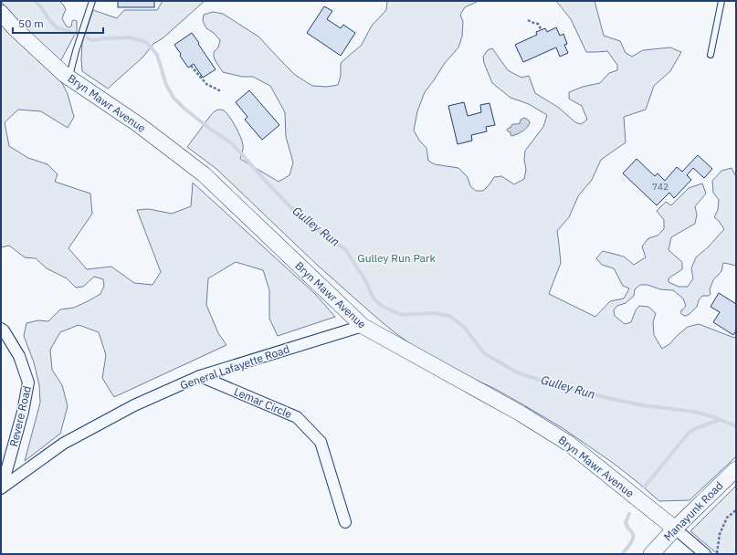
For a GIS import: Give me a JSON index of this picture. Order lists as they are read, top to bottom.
{
  "streets": {
    "street": [
      "Bryn Mawr Avenue",
      "General Lafayette Road",
      "Lemar Circle",
      "Revere Road",
      "Manayunk Road"
    ]
  },
  "crossings": [
    ["Bryn Mawr Avenue", "General Lafayette Road"],
    ["Bryn Mawr Avenue", "Manayunk Road"],
    ["General Lafayette Road", "Lemar Circle"],
    ["General Lafayette Road", "Revere Road"]
  ],
  "water": ["Gulley Run"],
  "parks": ["Gulley Run Park"],
  "house_numbers": ["742"],
  "scale_bar": "50 m"
}
